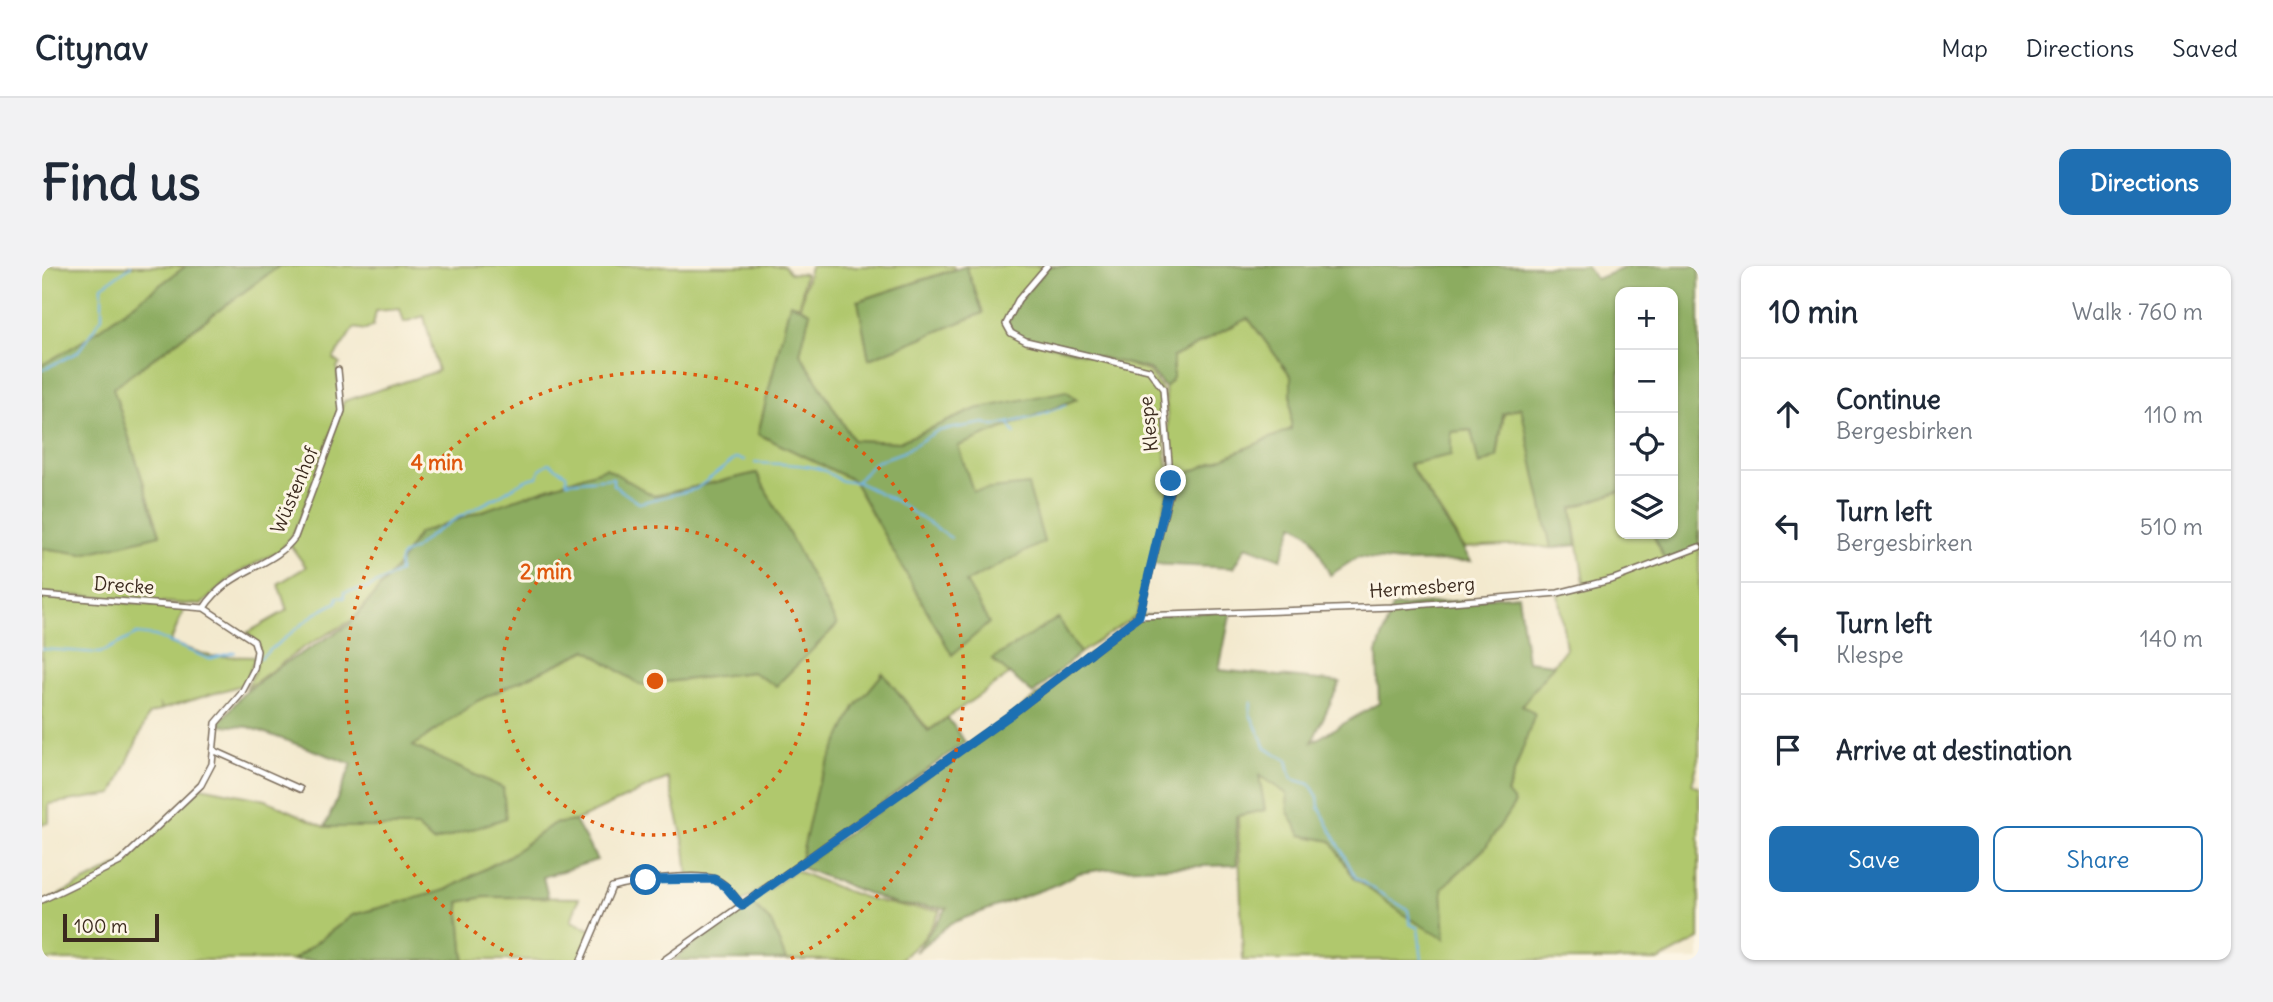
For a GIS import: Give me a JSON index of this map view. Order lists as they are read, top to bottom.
{
  "streets": {
    "street": [
      "Klespe",
      "Wüstenhof",
      "Drecke",
      "Hermesberg"
    ]
  },
  "crossings": [
    ["Klespe", "Hermesberg"],
    ["Wüstenhof", "Drecke"]
  ],
  "scale_bar": "100 m",
  "page": {
    "header": "Citynav",
    "nav": ["Map", "Directions", "Saved"],
    "buttons": [
      "Directions",
      ["Save", "Share"]
    ],
    "title": "Find us",
    "heading": ["10 min", "Walk · 760 m"],
    "map_buttons": ["+", "−"],
    "list": [
      ["Continue", "Bergesbirken", "110 m"],
      ["Turn left", "Bergesbirken", "510 m"],
      ["Turn left", "Klespe", "140 m"],
      "Arrive at destination"
    ],
    "scale": "100 m"
  },
  "rings": ["4 min", "2 min"]
}
